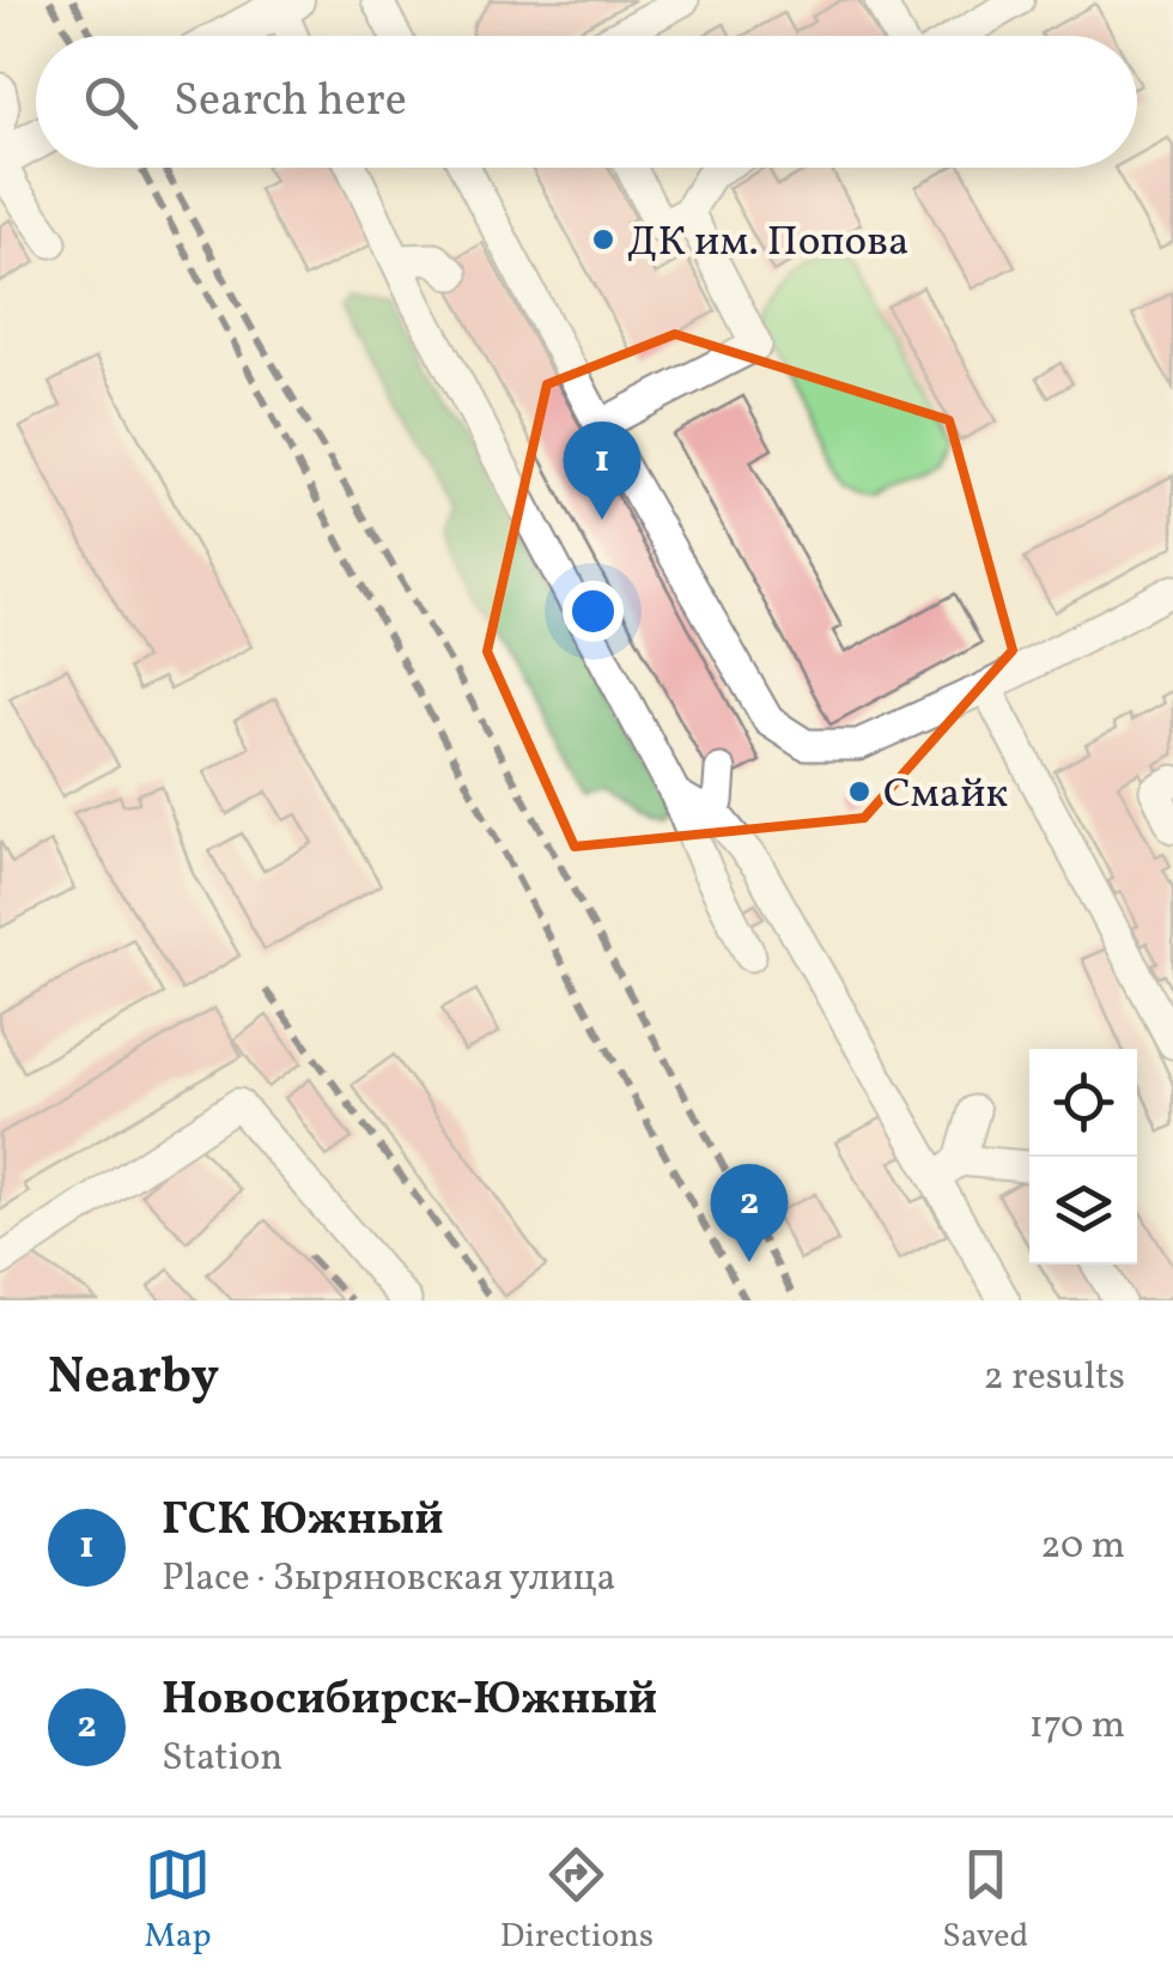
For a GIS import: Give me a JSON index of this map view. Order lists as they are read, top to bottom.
{
  "places": ["ДК им. Попова", "Смайк"],
  "page": {
    "search": "Search here",
    "pins": ["1", "2"],
    "heading": ["Nearby", "2 results"],
    "list": [
      {
        "mark": "1",
        "name": "ГСК Южный",
        "note": "Place · Зыряновская улица",
        "value": "20 m"
      },
      {
        "mark": "2",
        "name": "Новосибирск-Южный",
        "note": "Station",
        "value": "170 m"
      }
    ],
    "nav": ["Map", "Directions", "Saved"]
  }
}
